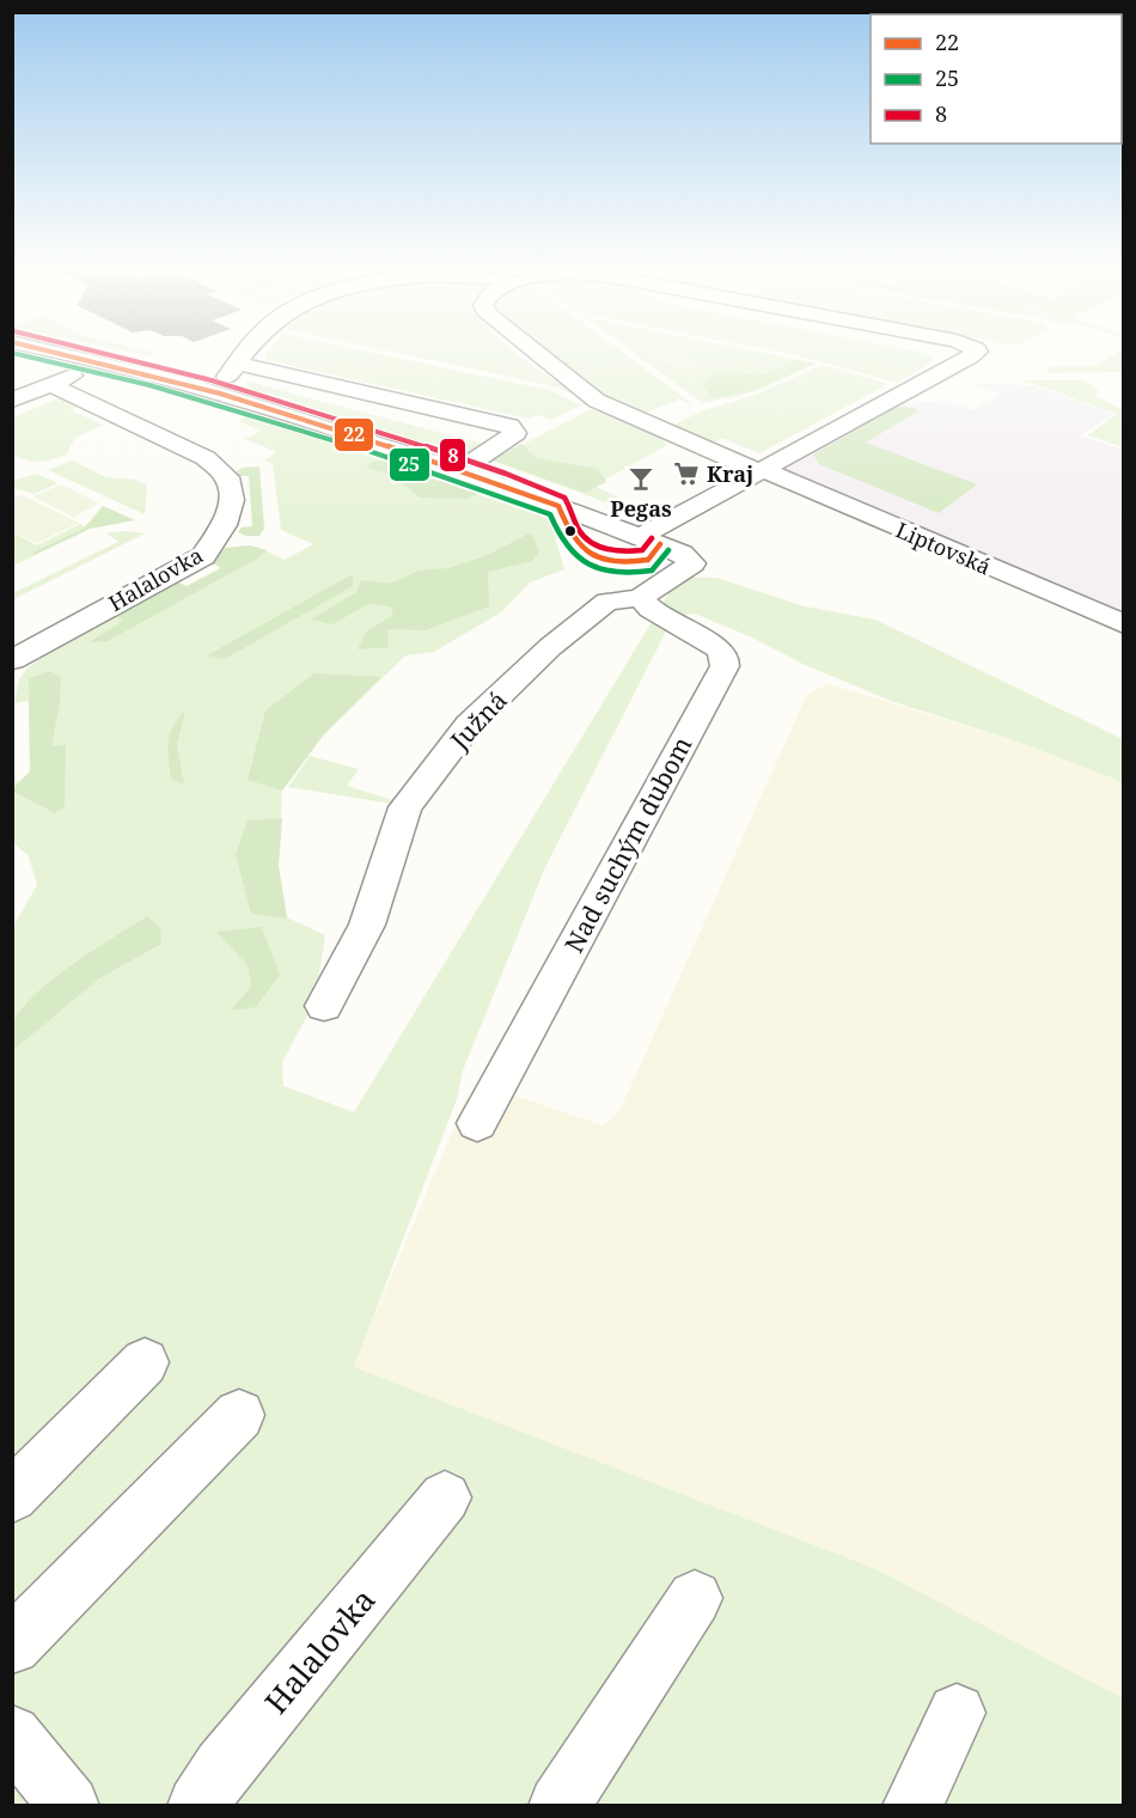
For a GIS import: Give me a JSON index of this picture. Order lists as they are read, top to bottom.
{
  "streets": {
    "street": [
      "Liptovská",
      "Halalovka",
      "Južná",
      "Nad suchým dubom"
    ]
  },
  "crossings": [
    ["Južná", "Nad suchým dubom"]
  ],
  "places": {
    "supermarket": ["Kraj"],
    "bar": ["Pegas"]
  },
  "lines": ["transit line 22", "transit line 8", "transit line 25"],
  "legend": ["22", "25", "8"]
}
